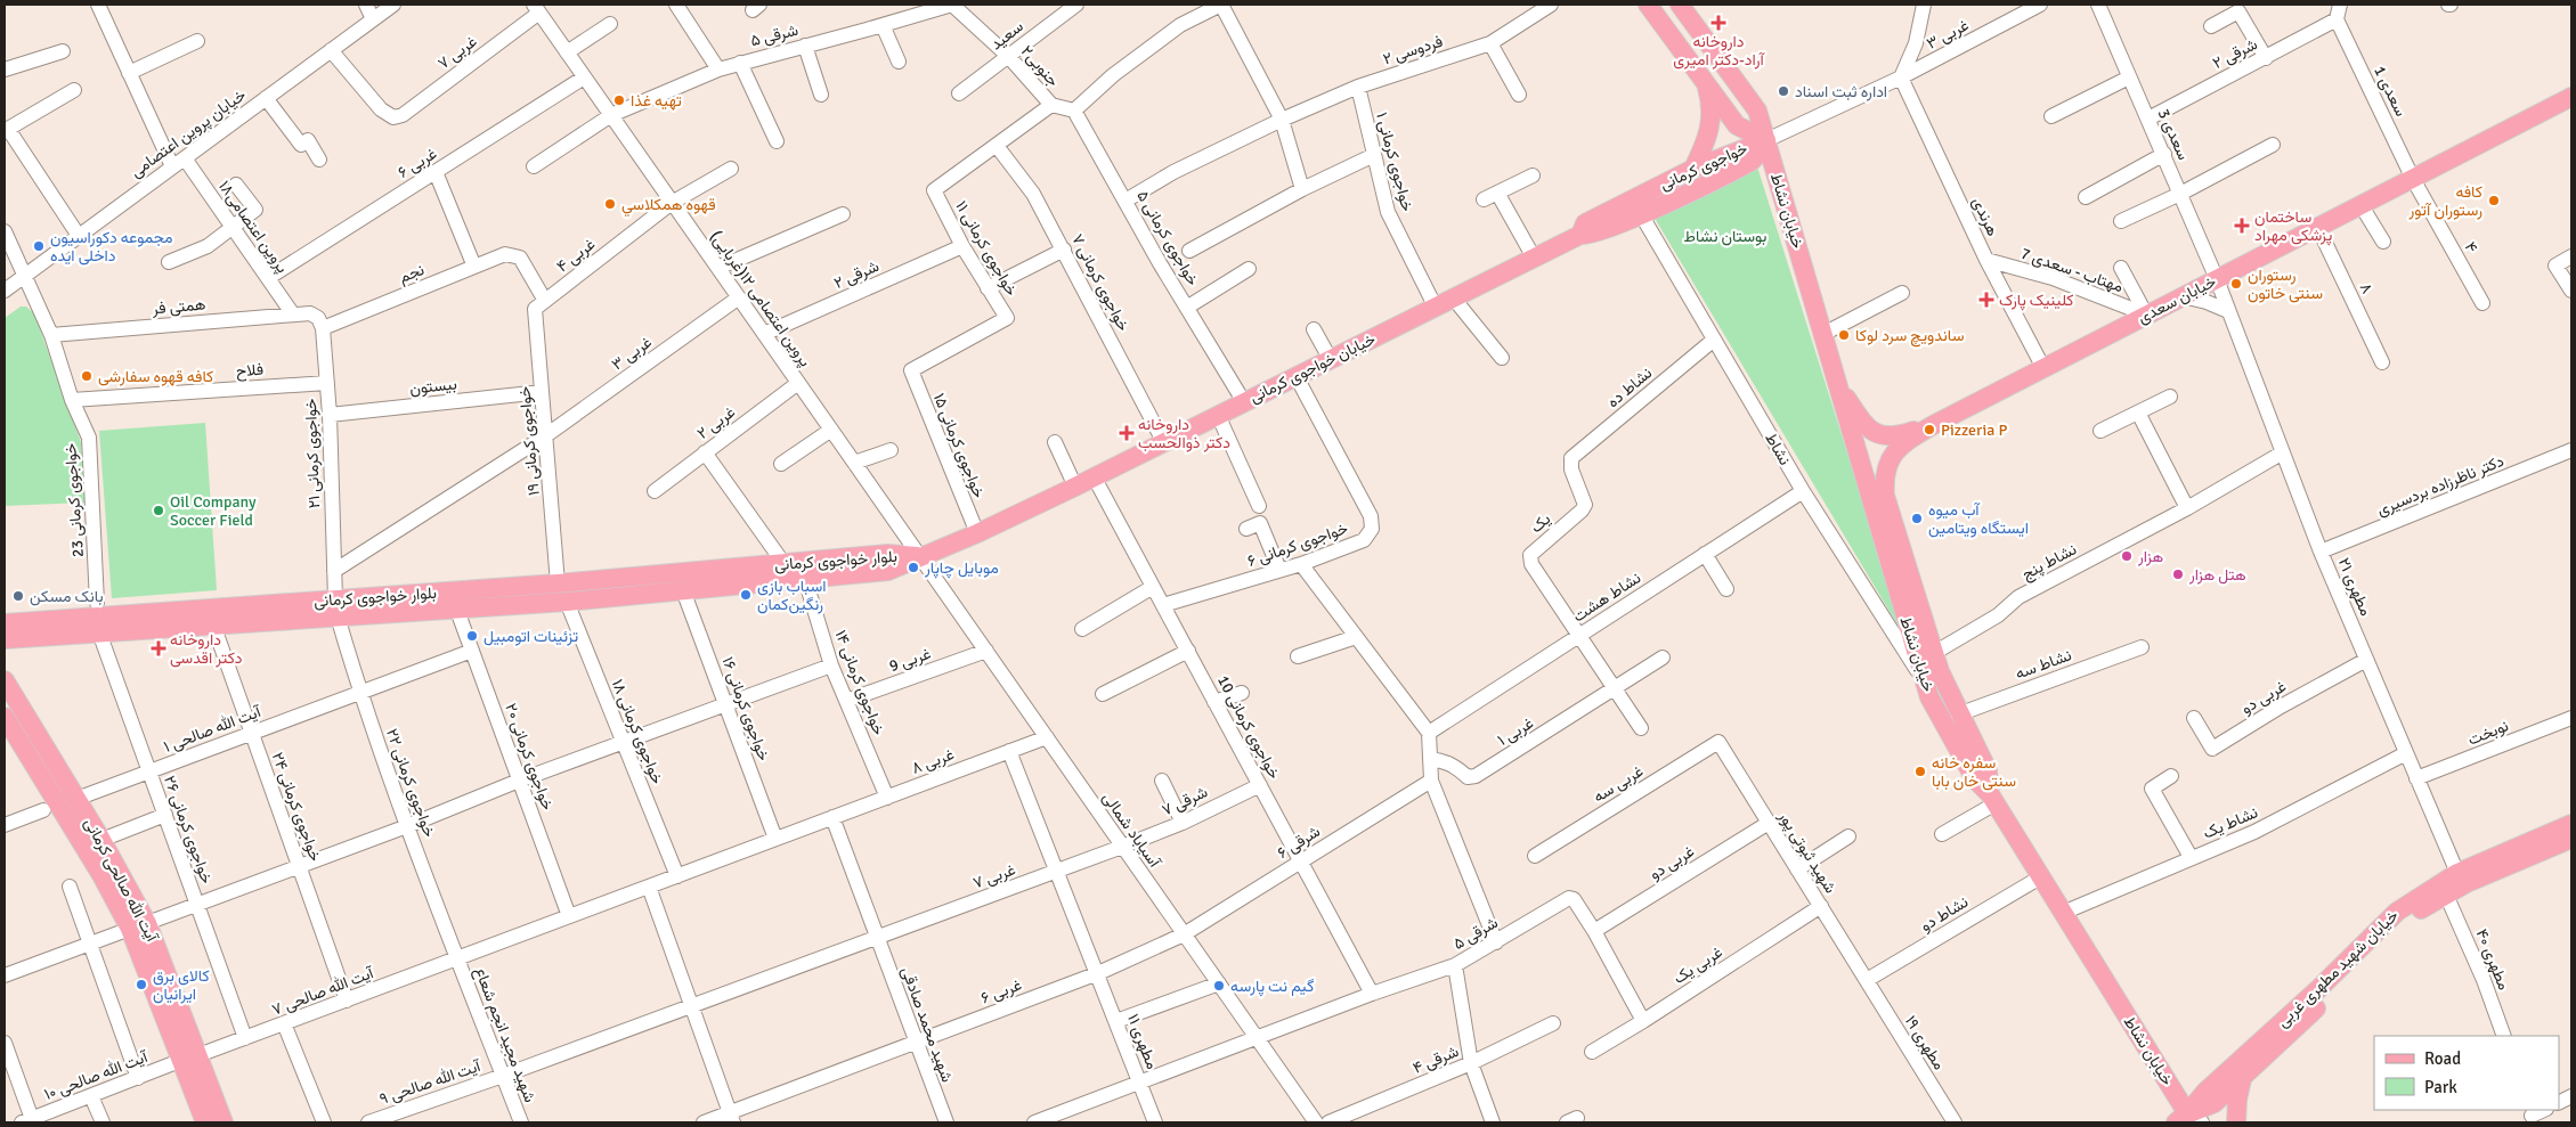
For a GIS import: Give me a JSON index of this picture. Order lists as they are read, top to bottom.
{
  "streets": {
    "main road": [
      "خواجوی کرمانی",
      "خیابان نشاط",
      "خیابان سعدی",
      "خیابان خواجوی کرمانی",
      "بلوار خواجوی کرمانی",
      "آیت الله صالحی کرمانی",
      "خیابان شهید مطهری غربی"
    ],
    "street": [
      "۳ غربی",
      "شرقی ۵",
      "سعید",
      "فردوسی ۲",
      "غربی ۷",
      "شرقی ۲",
      "جنوبی۲",
      "سعدی 1",
      "خیابان پروین اعتصامی",
      "سعدی 3",
      "خواجوی کرمانی ۱",
      "غربی ۶",
      "هرندی",
      "پروین اعتصامی۱۸",
      "خواجوی کرمانی ۵",
      "۴",
      "خواجوی کرمانی ۱۱",
      "غربی ۴",
      "مهتاب - سعدی 7",
      "نجم",
      "خواجوی کرمانی ۷",
      "۸",
      "پروین اعتصامی ۱۲(غربایی)",
      "همتی فر",
      "غربی ۳",
      "فلاح",
      "بیستون",
      "نشاط ده",
      "غربی ۲",
      "خواجوی کرمانی ۱۹",
      "خواجوی کرمانی ۱۵",
      "نشاط",
      "خواجوی کرمانی ۲۱",
      "دکتر ناظرزاده بردسیری",
      "خواجوی کرمانی 23",
      "یک",
      "خواجوی کرمانی ۶",
      "نشاط پنج",
      "مطهری ۲۱",
      "نشاط هشت",
      "غربی 9",
      "نشاط سه",
      "خواجوی کرمانی ۱۴",
      "غربی دو",
      "خواجوی کرمانی ۱۶",
      "خواجوی کرمانی 10",
      "آیت الله صالحی ۱",
      "خواجوی کرمانی ۱۸",
      "غربی ۱",
      "نوبخت",
      "خواجوی کرمانی ۲۰",
      "۸ غربی",
      "خواجوی کرمانی ۲۲",
      "غربی سه",
      "شرقی ۷",
      "خواجوی کرمانی ۲۴",
      "نشاط یک",
      "خواجوی کرمانی ۲۶",
      "آسیاباد شمالی",
      "شرقی ۶",
      "شهید ثبوتی پور",
      "۷ غربی",
      "نشاط دو",
      "مطهری ۴۰",
      "غربی یک",
      "آیت الله صالحی ۷",
      "۶ غربی",
      "شهید محمد صادقی",
      "شهید مجید انجم شعاع",
      "مطهری ۱۱",
      "مطهری ۱۹",
      "شرقی ۴",
      "آیت الله صالحی ۱۰",
      "آیت الله صالحی ۹"
    ]
  },
  "crossings": [
    ["۳ غربی", "خواجوی کرمانی"],
    ["۳ غربی", "خیابان نشاط"],
    ["۳ غربی", "هرندی"],
    ["شرقی ۵", "جنوبی۲"],
    ["شرقی ۵", "پروین اعتصامی ۱۲(غربایی)"],
    ["شرقی ۵", "غربی دو"],
    ["شرقی ۵", "خواجوی کرمانی 10"],
    ["شرقی ۵", "آسیاباد شمالی"],
    ["شرقی ۵", "غربی یک"],
    ["شرقی ۵", "مطهری ۱۱"],
    ["سعید", "جنوبی۲"],
    ["فردوسی ۲", "خواجوی کرمانی ۱"],
    ["فردوسی ۲", "خواجوی کرمانی ۵"],
    ["غربی ۷", "خیابان پروین اعتصامی"],
    ["غربی ۷", "پروین اعتصامی ۱۲(غربایی)"],
    ["شرقی ۲", "سعدی 1"],
    ["شرقی ۲", "سعدی 3"],
    ["شرقی ۲", "خواجوی کرمانی ۱۱"],
    ["شرقی ۲", "پروین اعتصامی ۱۲(غربایی)"],
    ["سعدی 1", "۴"],
    ["سعدی 1", "خیابان سعدی"],
    ["خیابان پروین اعتصامی", "پروین اعتصامی۱۸"],
    ["خیابان پروین اعتصامی", "خواجوی کرمانی 23"],
    ["سعدی 3", "خیابان سعدی"],
    ["سعدی 3", "مطهری ۲۱"],
    ["خواجوی کرمانی ۱", "خیابان خواجوی کرمانی"],
    ["غربی ۶", "پروین اعتصامی۱۸"],
    ["غربی ۶", "پروین اعتصامی ۱۲(غربایی)"],
    ["خواجوی کرمانی", "خیابان نشاط"],
    ["خواجوی کرمانی", "خیابان خواجوی کرمانی"],
    ["خواجوی کرمانی", "نشاط"],
    ["خیابان نشاط", "نشاط"],
    ["خیابان نشاط", "نشاط یک"],
    ["خیابان نشاط", "نشاط دو"],
    ["خیابان نشاط", "خیابان شهید مطهری غربی"],
    ["هرندی", "مهتاب - سعدی 7"],
    ["هرندی", "خیابان سعدی"],
    ["پروین اعتصامی۱۸", "همتی فر"],
    ["خواجوی کرمانی ۵", "خیابان خواجوی کرمانی"],
    ["۴", "خیابان سعدی"],
    ["خواجوی کرمانی ۱۱", "خواجوی کرمانی ۷"],
    ["خواجوی کرمانی ۱۱", "خواجوی کرمانی ۱۵"],
    ["غربی ۴", "نجم"],
    ["غربی ۴", "پروین اعتصامی ۱۲(غربایی)"],
    ["غربی ۴", "خواجوی کرمانی ۱۹"],
    ["مهتاب - سعدی 7", "خیابان سعدی"],
    ["نجم", "همتی فر"],
    ["نجم", "خواجوی کرمانی ۱۹"],
    ["نجم", "خواجوی کرمانی ۲۱"],
    ["خواجوی کرمانی ۷", "خیابان خواجوی کرمانی"],
    ["۸", "خیابان سعدی"],
    ["پروین اعتصامی ۱۲(غربایی)", "غربی ۳"],
    ["پروین اعتصامی ۱۲(غربایی)", "خیابان خواجوی کرمانی"],
    ["پروین اعتصامی ۱۲(غربایی)", "غربی ۲"],
    ["پروین اعتصامی ۱۲(غربایی)", "بلوار خواجوی کرمانی"],
    ["پروین اعتصامی ۱۲(غربایی)", "آسیاباد شمالی"],
    ["خیابان سعدی", "مطهری ۲۱"],
    ["همتی فر", "خواجوی کرمانی ۲۱"],
    ["همتی فر", "خواجوی کرمانی 23"],
    ["غربی ۳", "خواجوی کرمانی ۱۹"],
    ["غربی ۳", "خواجوی کرمانی ۲۱"],
    ["خیابان خواجوی کرمانی", "خواجوی کرمانی ۱۵"],
    ["خیابان خواجوی کرمانی", "خواجوی کرمانی ۶"],
    ["خیابان خواجوی کرمانی", "بلوار خواجوی کرمانی"],
    ["خیابان خواجوی کرمانی", "خواجوی کرمانی 10"],
    ["خیابان خواجوی کرمانی", "آسیاباد شمالی"],
    ["فلاح", "خواجوی کرمانی ۲۱"],
    ["فلاح", "خواجوی کرمانی 23"],
    ["بیستون", "خواجوی کرمانی ۱۹"],
    ["بیستون", "خواجوی کرمانی ۲۱"],
    ["نشاط ده", "نشاط"],
    ["نشاط ده", "یک"],
    ["خواجوی کرمانی ۱۹", "بلوار خواجوی کرمانی"],
    ["نشاط", "نشاط هشت"],
    ["خواجوی کرمانی ۲۱", "بلوار خواجوی کرمانی"],
    ["خواجوی کرمانی ۲۱", "خواجوی کرمانی ۲۲"],
    ["دکتر ناظرزاده بردسیری", "مطهری ۲۱"],
    ["یک", "نشاط هشت"],
    ["خواجوی کرمانی ۶", "خواجوی کرمانی 10"],
    ["بلوار خواجوی کرمانی", "خواجوی کرمانی ۱۴"],
    ["بلوار خواجوی کرمانی", "خواجوی کرمانی ۱۶"],
    ["بلوار خواجوی کرمانی", "خواجوی کرمانی ۱۸"],
    ["بلوار خواجوی کرمانی", "خواجوی کرمانی ۲۰"],
    ["بلوار خواجوی کرمانی", "خواجوی کرمانی ۲۲"],
    ["بلوار خواجوی کرمانی", "خواجوی کرمانی ۲۴"],
    ["بلوار خواجوی کرمانی", "خواجوی کرمانی ۲۶"],
    ["بلوار خواجوی کرمانی", "آسیاباد شمالی"],
    ["مطهری ۲۱", "غربی دو"],
    ["مطهری ۲۱", "نوبخت"],
    ["مطهری ۲۱", "نشاط یک"],
    ["مطهری ۲۱", "خیابان شهید مطهری غربی"],
    ["غربی 9", "خواجوی کرمانی ۱۴"],
    ["غربی 9", "آسیاباد شمالی"],
    ["خواجوی کرمانی ۱۴", "۸ غربی"],
    ["غربی دو", "شهید ثبوتی پور"],
    ["خواجوی کرمانی ۱۶", "۸ غربی"],
    ["خواجوی کرمانی 10", "شرقی ۷"],
    ["خواجوی کرمانی 10", "شرقی ۶"],
    ["آیت الله صالحی ۱", "خواجوی کرمانی ۲۰"],
    ["آیت الله صالحی ۱", "خواجوی کرمانی ۲۲"],
    ["آیت الله صالحی ۱", "خواجوی کرمانی ۲۴"],
    ["آیت الله صالحی ۱", "خواجوی کرمانی ۲۶"],
    ["آیت الله صالحی ۱", "آیت الله صالحی کرمانی"],
    ["خواجوی کرمانی ۱۸", "۸ غربی"],
    ["خواجوی کرمانی ۲۰", "آیت الله صالحی ۷"],
    ["۸ غربی", "آسیاباد شمالی"],
    ["۸ غربی", "آیت الله صالحی ۷"],
    ["۸ غربی", "شهید محمد صادقی"],
    ["۸ غربی", "مطهری ۱۱"],
    ["خواجوی کرمانی ۲۲", "آیت الله صالحی ۷"],
    ["خواجوی کرمانی ۲۲", "شهید مجید انجم شعاع"],
    ["غربی سه", "شهید ثبوتی پور"],
    ["شرقی ۷", "آسیاباد شمالی"],
    ["شرقی ۷", "۷ غربی"],
    ["خواجوی کرمانی ۲۴", "آیت الله صالحی ۷"],
    ["خواجوی کرمانی ۲۶", "آیت الله صالحی ۷"],
    ["آسیاباد شمالی", "شرقی ۶"],
    ["آسیاباد شمالی", "۷ غربی"],
    ["شرقی ۶", "۶ غربی"],
    ["شرقی ۶", "مطهری ۱۱"],
    ["شهید ثبوتی پور", "نشاط دو"],
    ["شهید ثبوتی پور", "غربی یک"],
    ["شهید ثبوتی پور", "مطهری ۱۹"],
    ["۷ غربی", "شهید محمد صادقی"],
    ["۷ غربی", "مطهری ۱۱"],
    ["۷ غربی", "آیت الله صالحی ۹"],
    ["آیت الله صالحی کرمانی", "آیت الله صالحی ۷"],
    ["آیت الله صالحی کرمانی", "آیت الله صالحی ۱۰"],
    ["نشاط دو", "مطهری ۱۹"],
    ["مطهری ۴۰", "خیابان شهید مطهری غربی"],
    ["آیت الله صالحی ۷", "شهید مجید انجم شعاع"],
    ["آیت الله صالحی ۷", "آیت الله صالحی ۱۰"],
    ["۶ غربی", "شهید محمد صادقی"],
    ["۶ غربی", "مطهری ۱۱"],
    ["شهید مجید انجم شعاع", "آیت الله صالحی ۹"]
  ],
  "parks": ["بوستان نشاط"],
  "places": {
    "health": [
      "داروخانه آراد-دکتر امیری",
      "ساختمان پزشکی مهراد",
      "کلینیک پارک",
      "داروخانه دکتر ذوالحسب",
      "داروخانه دکتر اقدسی"
    ],
    "other": [
      "اداره ثبت اسناد",
      "تهیه غذا",
      "کافه رستوران آتور",
      "قهوه همكلاسي",
      "مجموعه دکوراسیون داخلی ایده",
      "رستوران سنتی خاتون",
      "ساندویچ سرد لوکا",
      "کافه قهوه سفارشی",
      "Pizzeria P",
      "Oil Company Soccer Field",
      "آب میوه ایستگاه ویتامین",
      "هزار",
      "موبایل چاپار",
      "هتل هزار",
      "اسباب بازی رنگین‌کمان",
      "بانک مسکن",
      "تزئینات اتومبیل",
      "سفره خانه سنتی خان بابا",
      "کالای برق ایرانیان",
      "گیم نت پارسه"
    ]
  },
  "legend": ["Road", "Park"]
}
